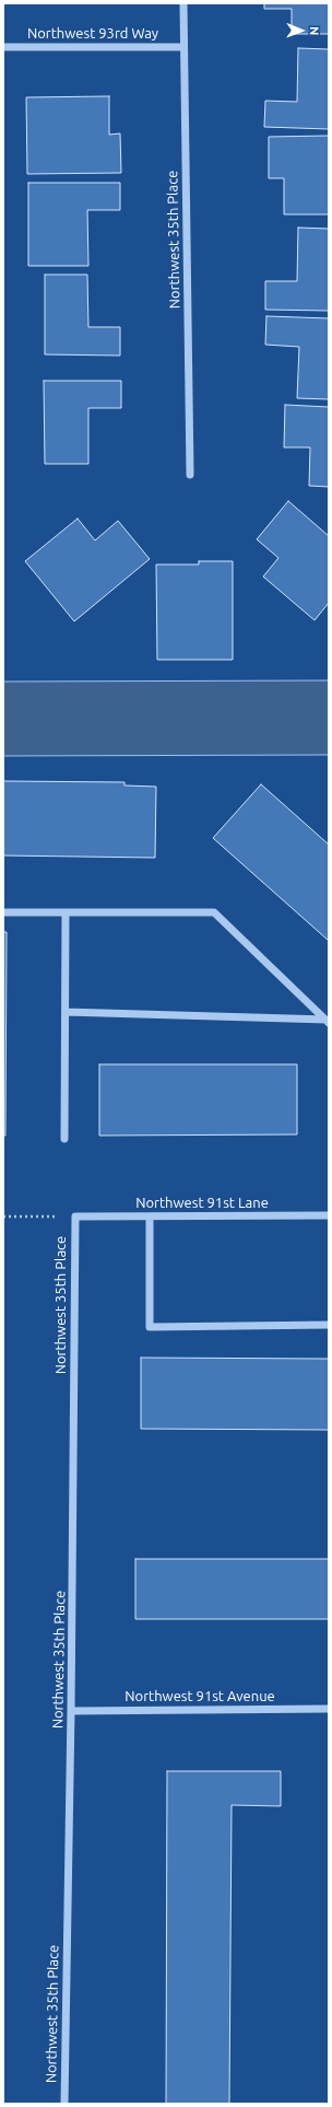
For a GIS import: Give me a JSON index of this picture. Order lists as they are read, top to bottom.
{
  "streets": {
    "street": [
      "Northwest 93rd Way",
      "Northwest 35th Place",
      "Northwest 91st Lane",
      "Northwest 91st Avenue"
    ]
  },
  "crossings": [
    ["Northwest 93rd Way", "Northwest 35th Place"],
    ["Northwest 35th Place", "Northwest 91st Lane"],
    ["Northwest 35th Place", "Northwest 91st Avenue"]
  ],
  "north": "right"
}
